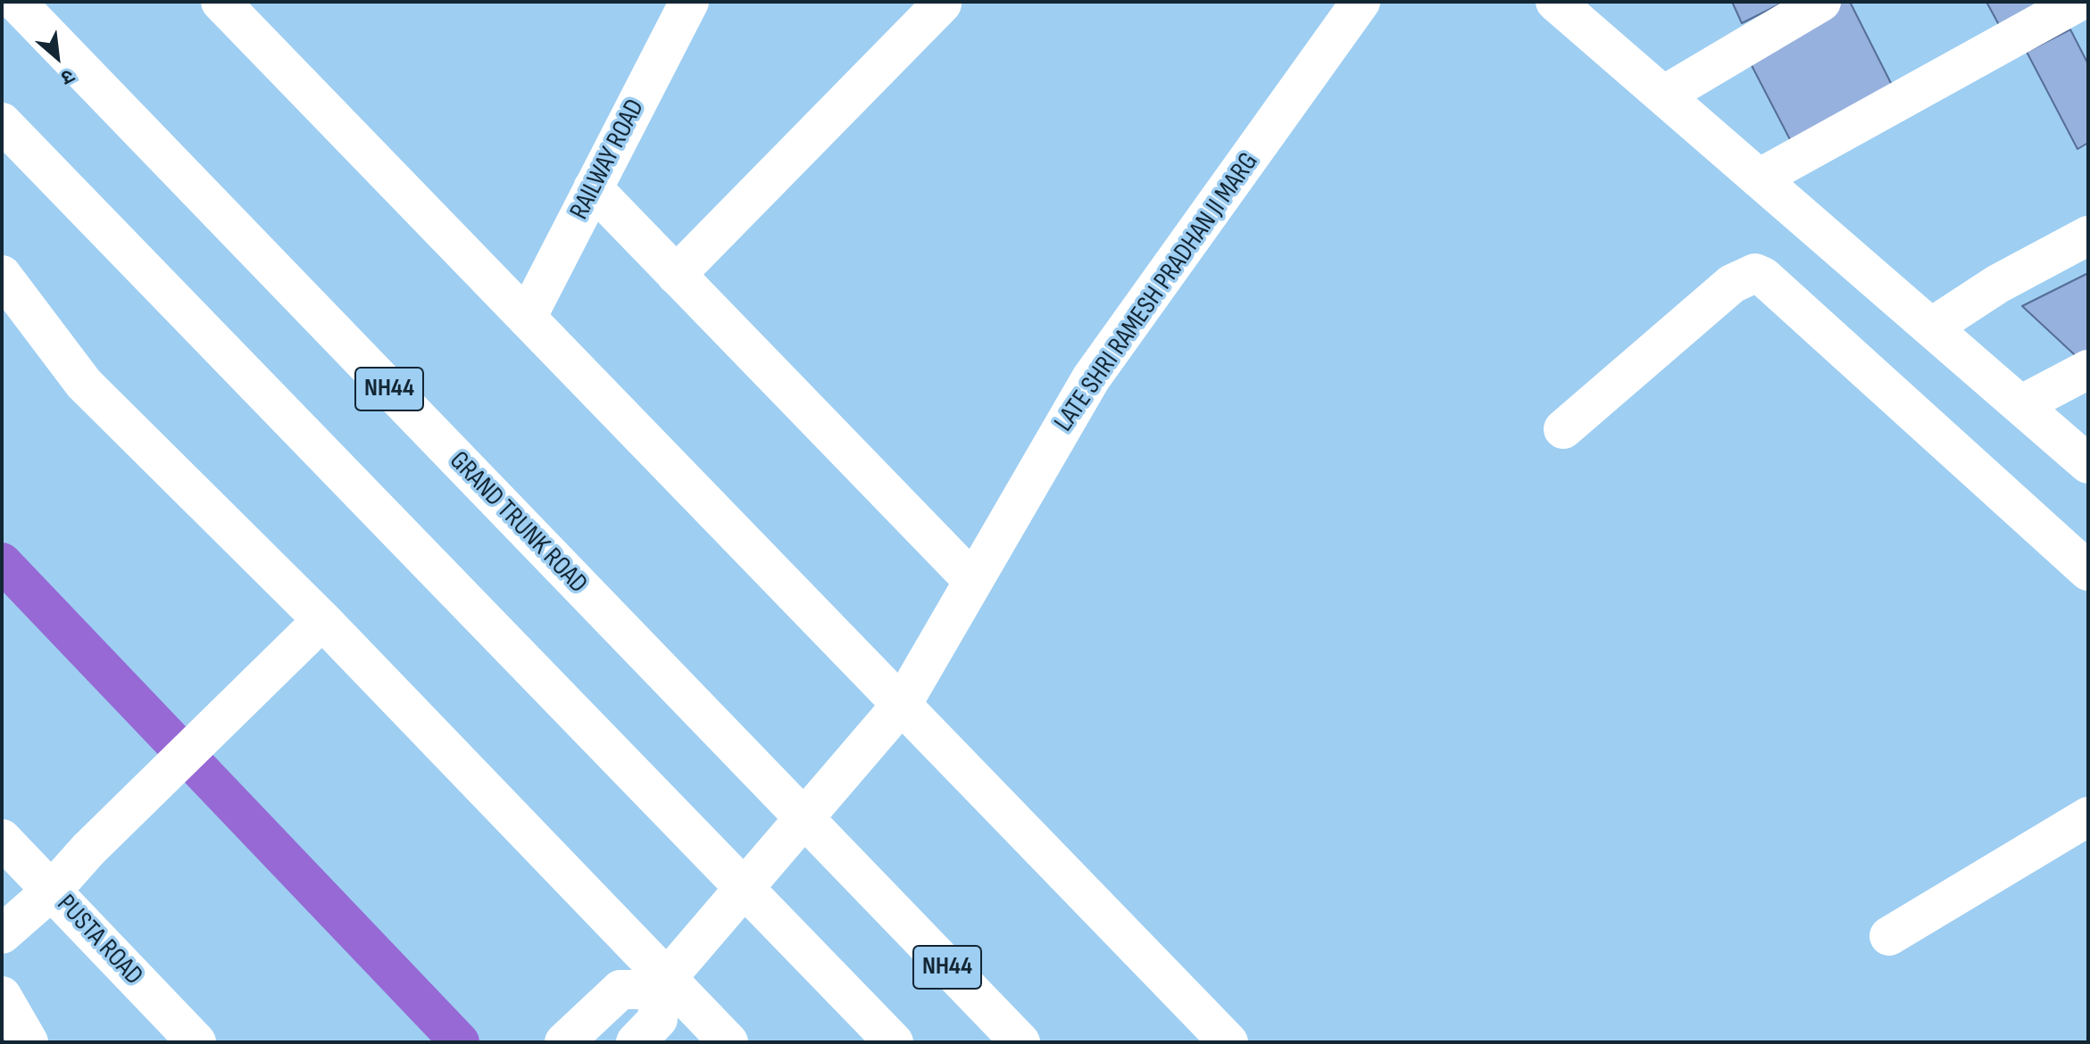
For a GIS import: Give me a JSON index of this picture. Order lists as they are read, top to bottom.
{
  "streets": {
    "main road": [
      "RAILWAY ROAD",
      "LATE SHRI RAMESH PRADHAN JI MARG",
      "NH44",
      "GRAND TRUNK ROAD",
      "PUSTA ROAD"
    ]
  },
  "north": "bottom right"
}
